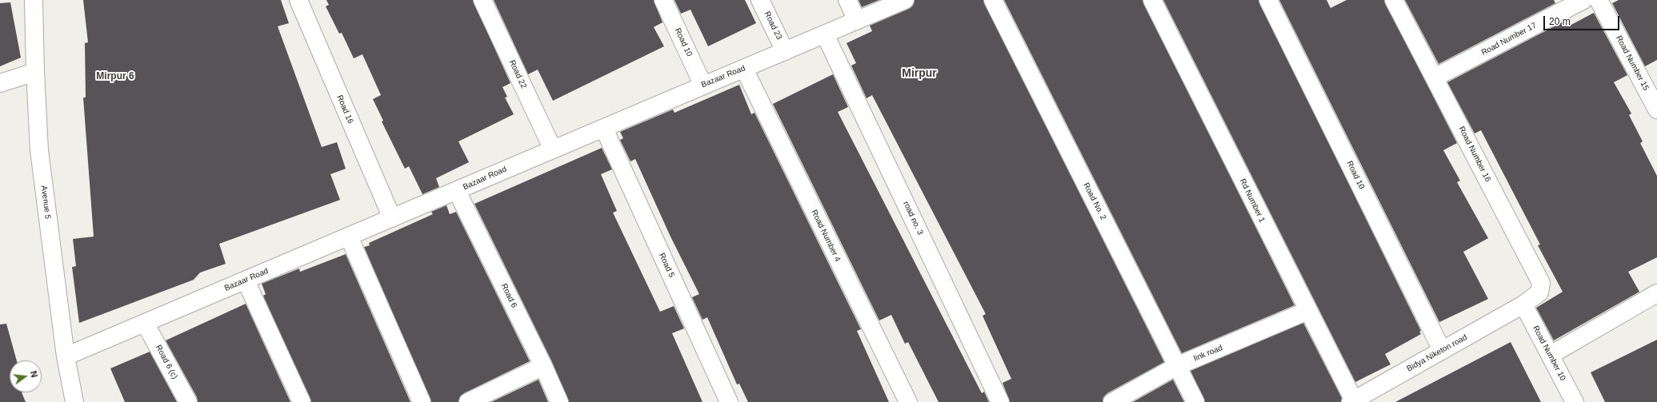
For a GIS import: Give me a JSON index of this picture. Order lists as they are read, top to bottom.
{
  "streets": {
    "street": [
      "Road 23",
      "Road Number 17",
      "Road 10",
      "Road Number 15",
      "Road 22",
      "Bazaar Road",
      "Road 16",
      "Road Number 16",
      "Rd Number 1",
      "Road No. 2",
      "Avenue 5",
      "road no. 3",
      "Road Number 4",
      "Road 5",
      "Road 6",
      "link road",
      "Bidya Niketon road",
      "Road Number 10",
      "Road 6 (c)"
    ]
  },
  "crossings": [
    ["Road 23", "Bazaar Road"],
    ["Road Number 17", "Road Number 16"],
    ["Road 10", "Bazaar Road"],
    ["Road 10", "Bidya Niketon road"],
    ["Road 22", "Bazaar Road"],
    ["Bazaar Road", "Road 16"],
    ["Bazaar Road", "Avenue 5"],
    ["Bazaar Road", "road no. 3"],
    ["Bazaar Road", "Road Number 4"],
    ["Bazaar Road", "Road 5"],
    ["Bazaar Road", "Road 6"],
    ["Bazaar Road", "Road 6 (c)"],
    ["Road Number 16", "Bidya Niketon road"],
    ["Road Number 16", "Road Number 10"],
    ["Rd Number 1", "link road"],
    ["Rd Number 1", "Bidya Niketon road"],
    ["Road No. 2", "link road"],
    ["Bidya Niketon road", "Road Number 10"]
  ],
  "districts": ["Mirpur", "Mirpur 6"],
  "scale_bar": "20 m",
  "north": "right"
}
